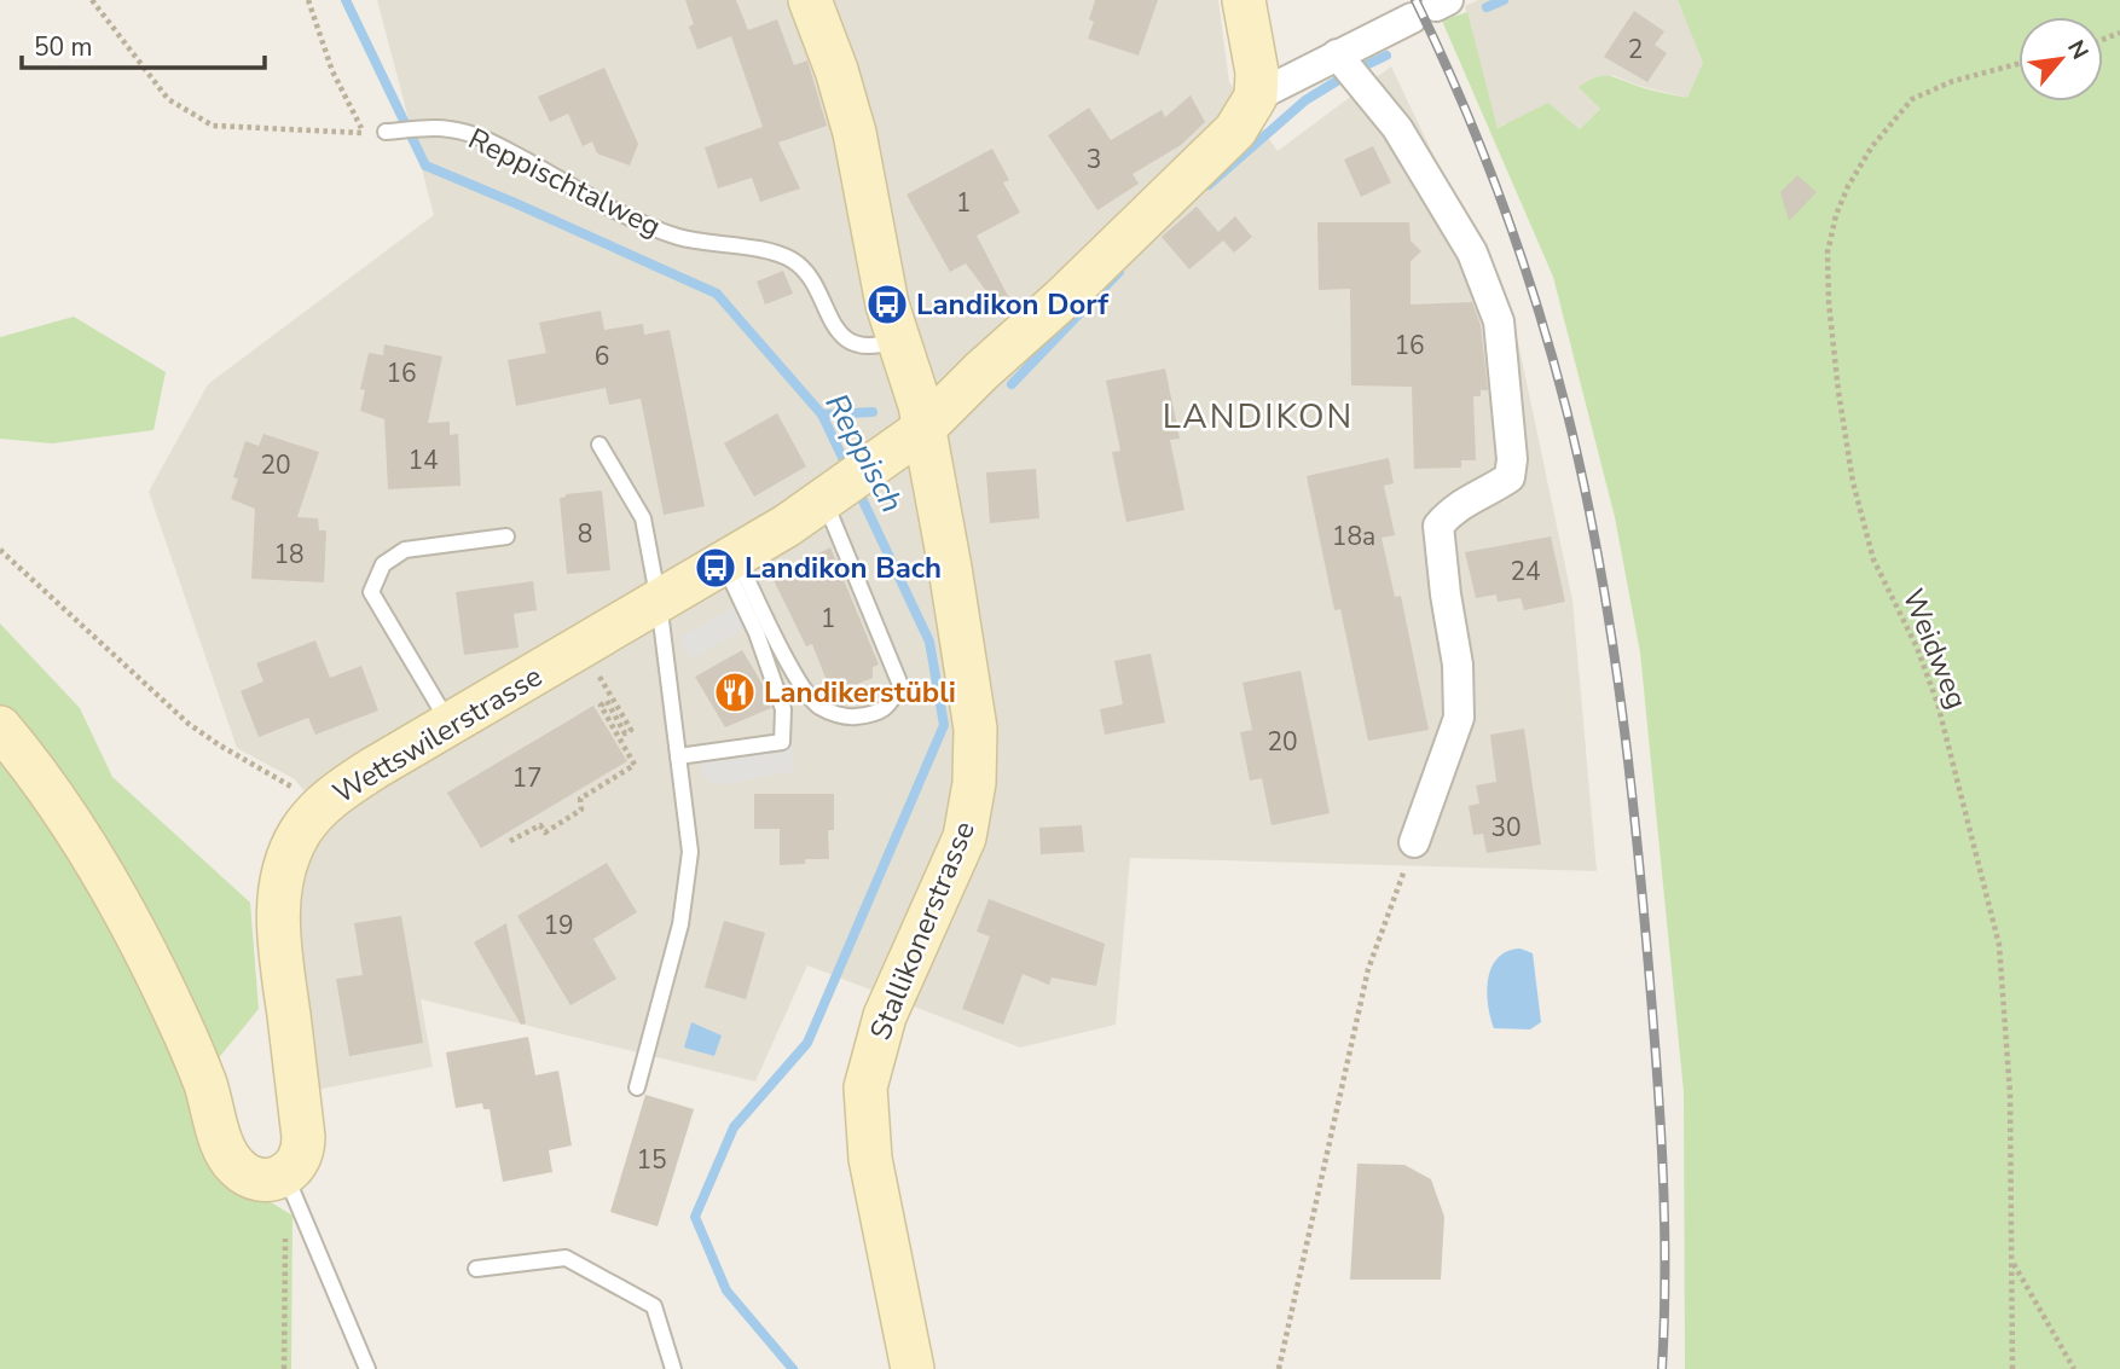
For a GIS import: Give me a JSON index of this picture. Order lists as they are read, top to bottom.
{
  "streets": {
    "street": ["Wettswilerstrasse", "Stallikonerstrasse"],
    "lane": ["Reppischtalweg"],
    "path": ["Weidweg"]
  },
  "crossings": [
    ["Reppischtalweg", "Stallikonerstrasse"],
    ["Wettswilerstrasse", "Stallikonerstrasse"]
  ],
  "districts": ["LANDIKON"],
  "water": ["Reppisch"],
  "places": {
    "bus stop": ["Landikon Dorf", "Landikon Bach"],
    "restaurant": ["Landikerstübli"]
  },
  "house_numbers": [
    "2",
    "3",
    "1",
    "16",
    "6",
    "16",
    "14",
    "20",
    "8",
    "18a",
    "18",
    "24",
    "1",
    "20",
    "17",
    "30",
    "19",
    "15"
  ],
  "scale_bar": "50 m",
  "north": "top right"
}
